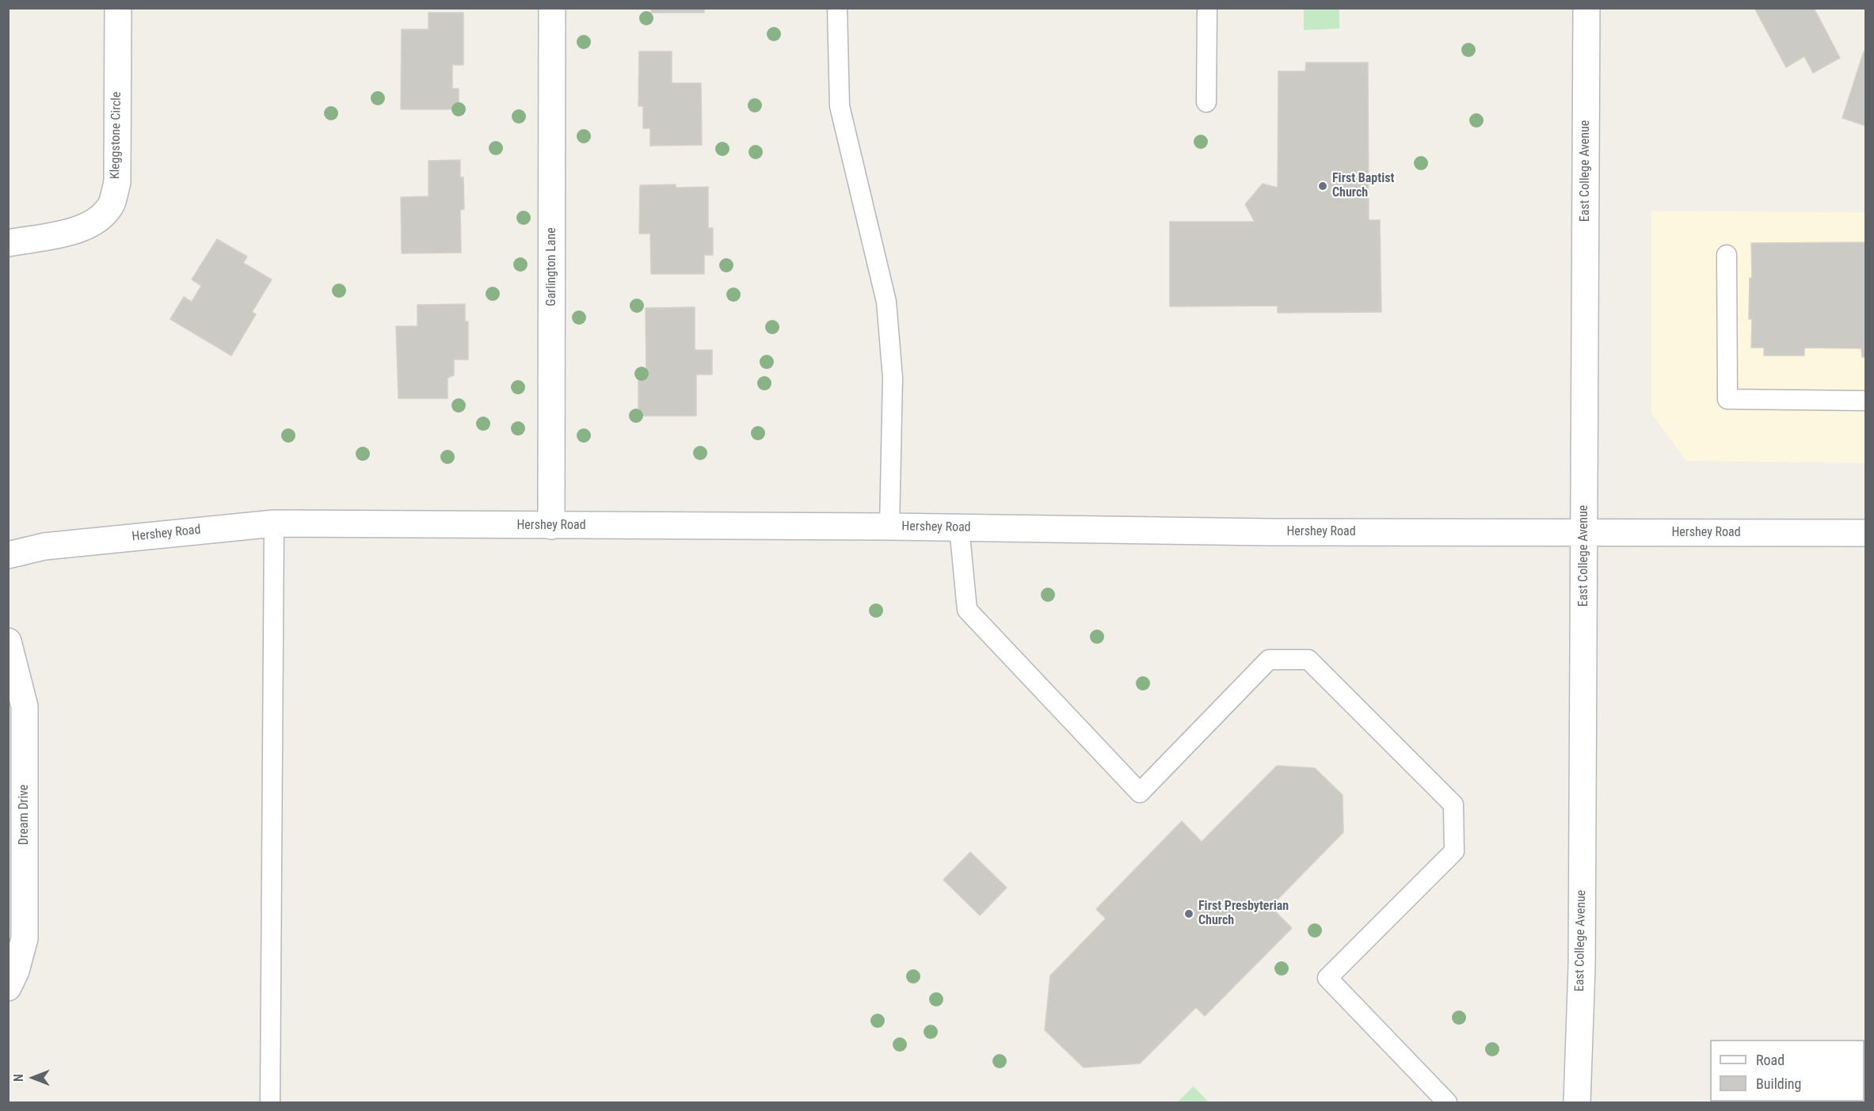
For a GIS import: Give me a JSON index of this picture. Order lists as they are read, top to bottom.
{
  "streets": {
    "main road": [
      "Kleggstone Circle",
      "East College Avenue",
      "Garlington Lane",
      "Hershey Road",
      "Dream Drive"
    ]
  },
  "crossings": [
    ["East College Avenue", "Hershey Road"],
    ["Garlington Lane", "Hershey Road"]
  ],
  "places": ["First Baptist Church", "First Presbyterian Church"],
  "legend": ["Road", "Building"],
  "north": "left"
}
